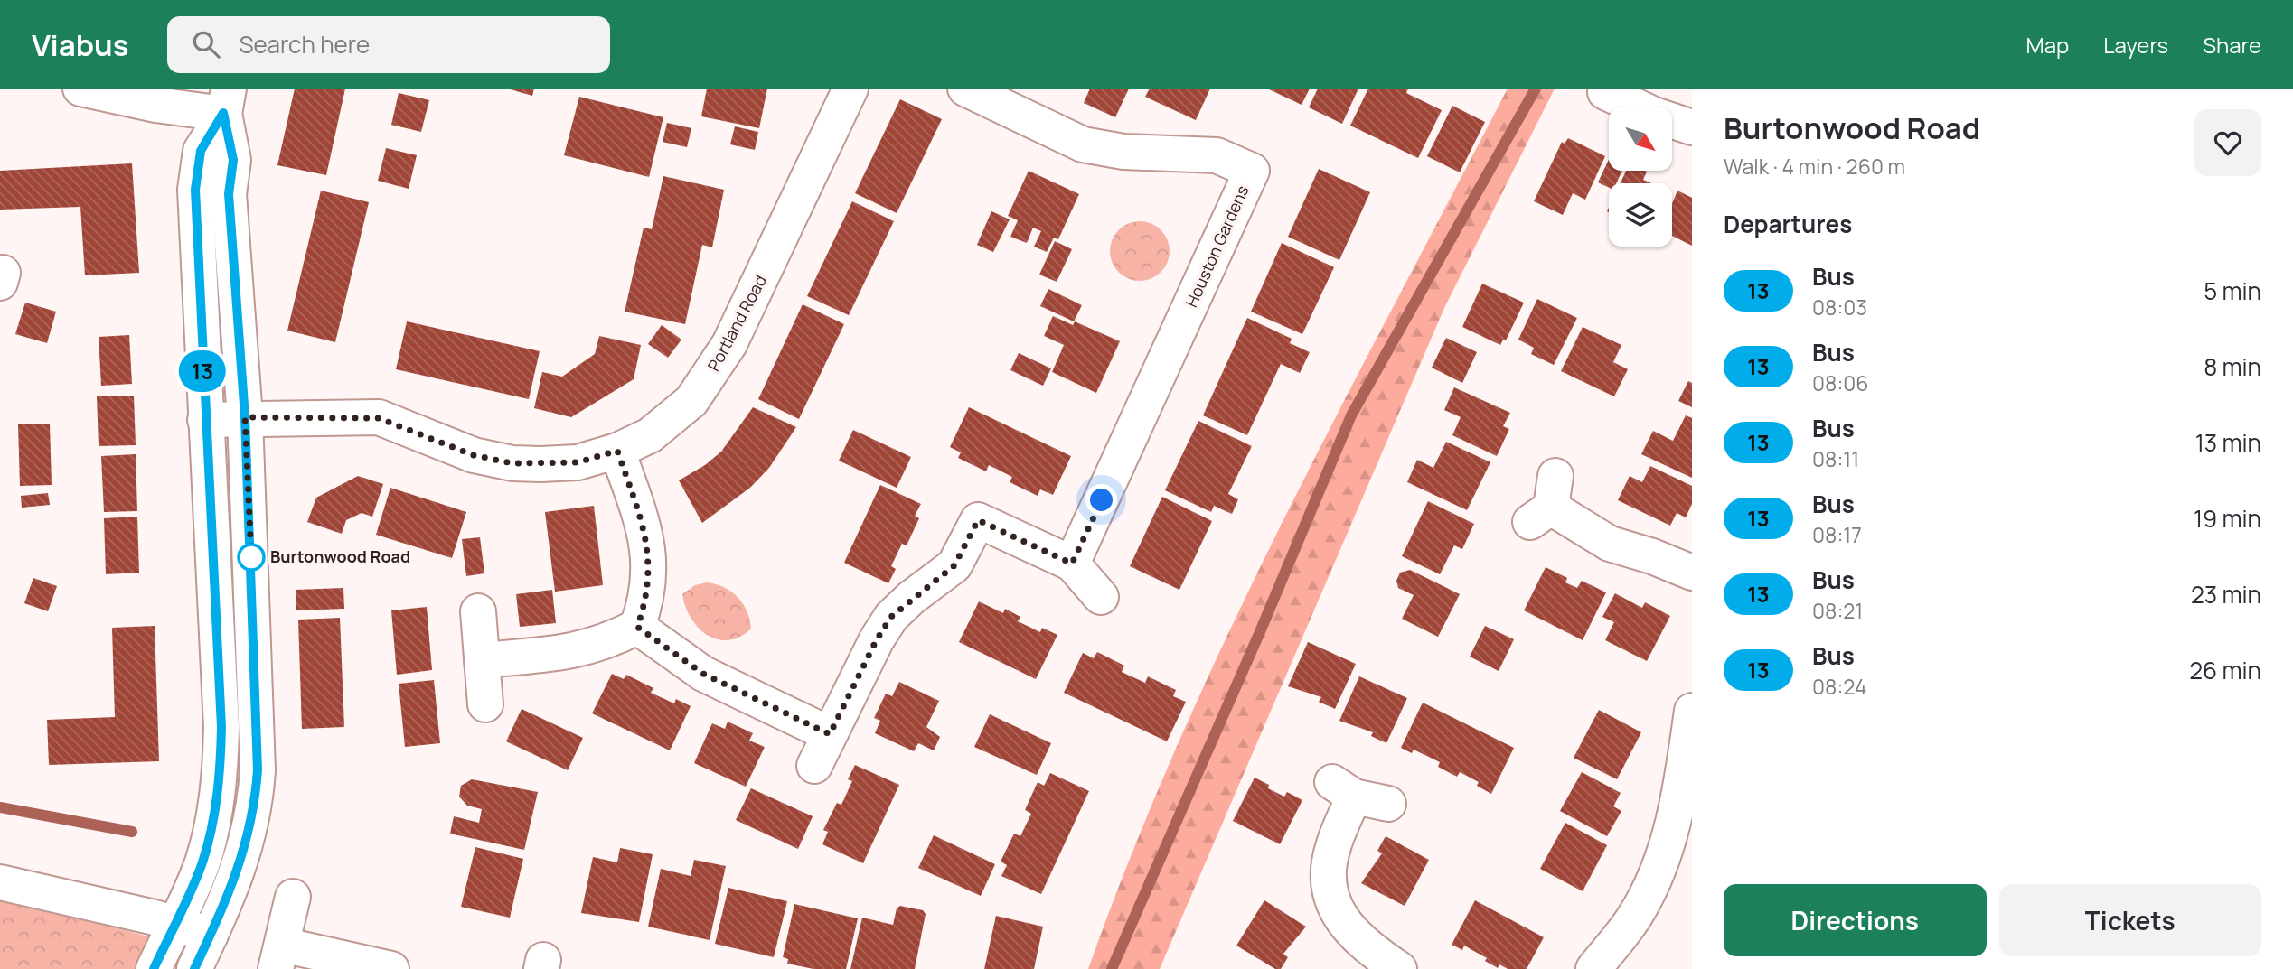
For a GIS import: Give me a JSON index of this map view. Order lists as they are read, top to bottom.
{
  "streets": {
    "street": ["Houston Gardens", "Portland Road"]
  },
  "places": ["Burtonwood Road"],
  "lines": ["bus line 13"],
  "north": "bottom right",
  "page": {
    "header": "Viabus",
    "search": "Search here",
    "nav": ["Map", "Layers", "Share"],
    "on_map": "13",
    "heading": [
      ["Burtonwood Road", "Walk · 4 min · 260 m"],
      "Departures"
    ],
    "list": [
      {
        "mark": "13",
        "name": "Bus",
        "note": "08:03",
        "value": "5 min"
      },
      {
        "mark": "13",
        "name": "Bus",
        "note": "08:06",
        "value": "8 min"
      },
      {
        "mark": "13",
        "name": "Bus",
        "note": "08:11",
        "value": "13 min"
      },
      {
        "mark": "13",
        "name": "Bus",
        "note": "08:17",
        "value": "19 min"
      },
      {
        "mark": "13",
        "name": "Bus",
        "note": "08:21",
        "value": "23 min"
      },
      {
        "mark": "13",
        "name": "Bus",
        "note": "08:24",
        "value": "26 min"
      }
    ],
    "buttons": ["Directions", "Tickets"]
  }
}
